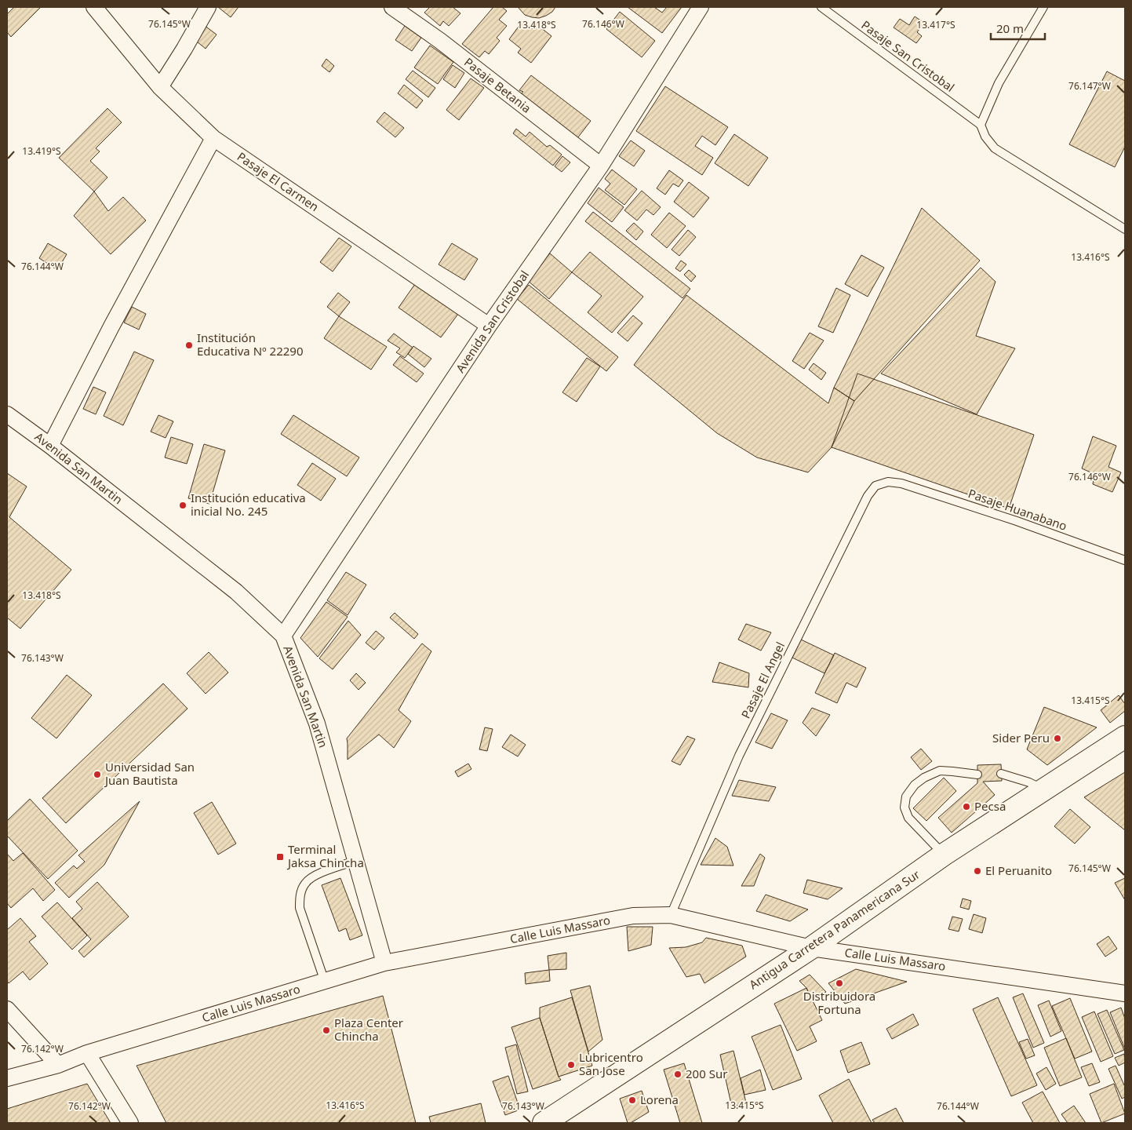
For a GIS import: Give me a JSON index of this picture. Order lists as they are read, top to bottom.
{
  "streets": {
    "highway": ["Antigua Carretera Panamericana Sur"],
    "street": [
      "Pasaje Betania",
      "Pasaje El Carmen",
      "Avenida San Cristobal",
      "Avenida San Martin",
      "Calle Luis Massaro"
    ],
    "lane": ["Pasaje San Cristobal", "Pasaje Huanabano", "Pasaje El Angel"]
  },
  "crossings": [
    ["Pasaje Betania", "Avenida San Cristobal"],
    ["Pasaje El Carmen", "Avenida San Cristobal"],
    ["Avenida San Cristobal", "Avenida San Martin"],
    ["Avenida San Martin", "Calle Luis Massaro"],
    ["Pasaje Huanabano", "Pasaje El Angel"],
    ["Pasaje El Angel", "Calle Luis Massaro"],
    ["Calle Luis Massaro", "Antigua Carretera Panamericana Sur"]
  ],
  "places": {
    "other": [
      "Institución Educativa Nº 22290",
      "Institución educativa inicial No. 245",
      "Sider Peru",
      "Universidad San Juan Bautista",
      "Pecsa",
      "El Peruanito",
      "Distribuidora Fortuna",
      "Plaza Center Chincha",
      "Lubricentro San Jose",
      "200 Sur",
      "Lorena"
    ],
    "transit": ["Terminal Jaksa Chincha"]
  },
  "scale_bar": "20 m",
  "coordinates": [
    "76.145°W",
    "76.146°W",
    "13.417°S",
    "13.418°S",
    "76.147°W",
    "13.419°S",
    "13.416°S",
    "76.144°W",
    "76.143°W",
    "13.415°S",
    "76.142°W"
  ]
}
